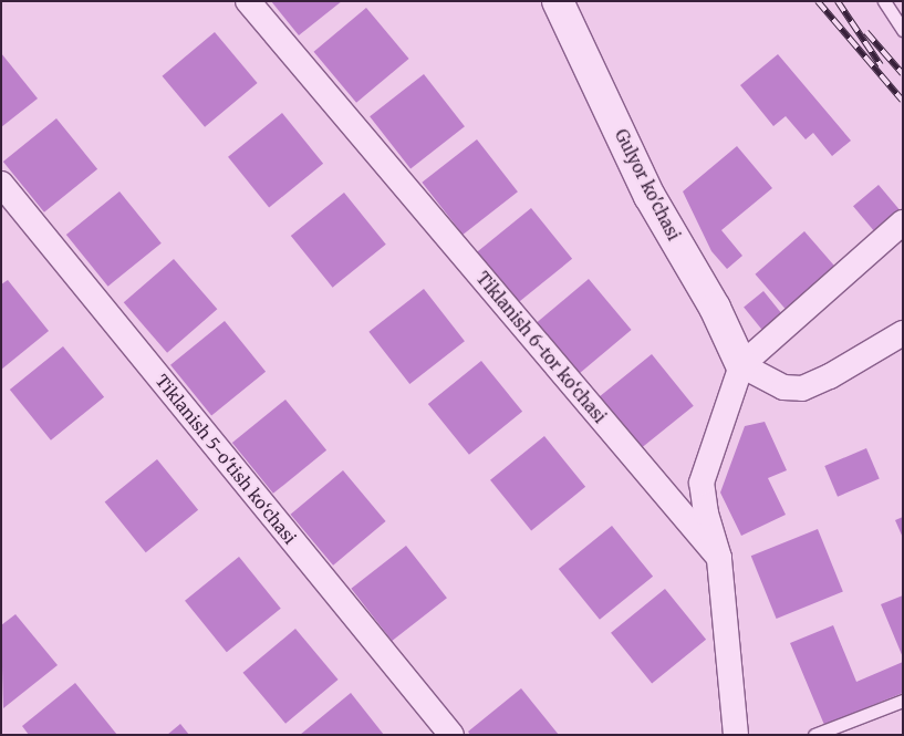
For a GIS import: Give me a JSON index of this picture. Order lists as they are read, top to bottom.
{
  "streets": {
    "street": ["Gulyor ko'chasi", "Tiklanish 6-tor ko‘chasi", "Tiklanish 5-o'tish ko‘chasi"]
  }
}
